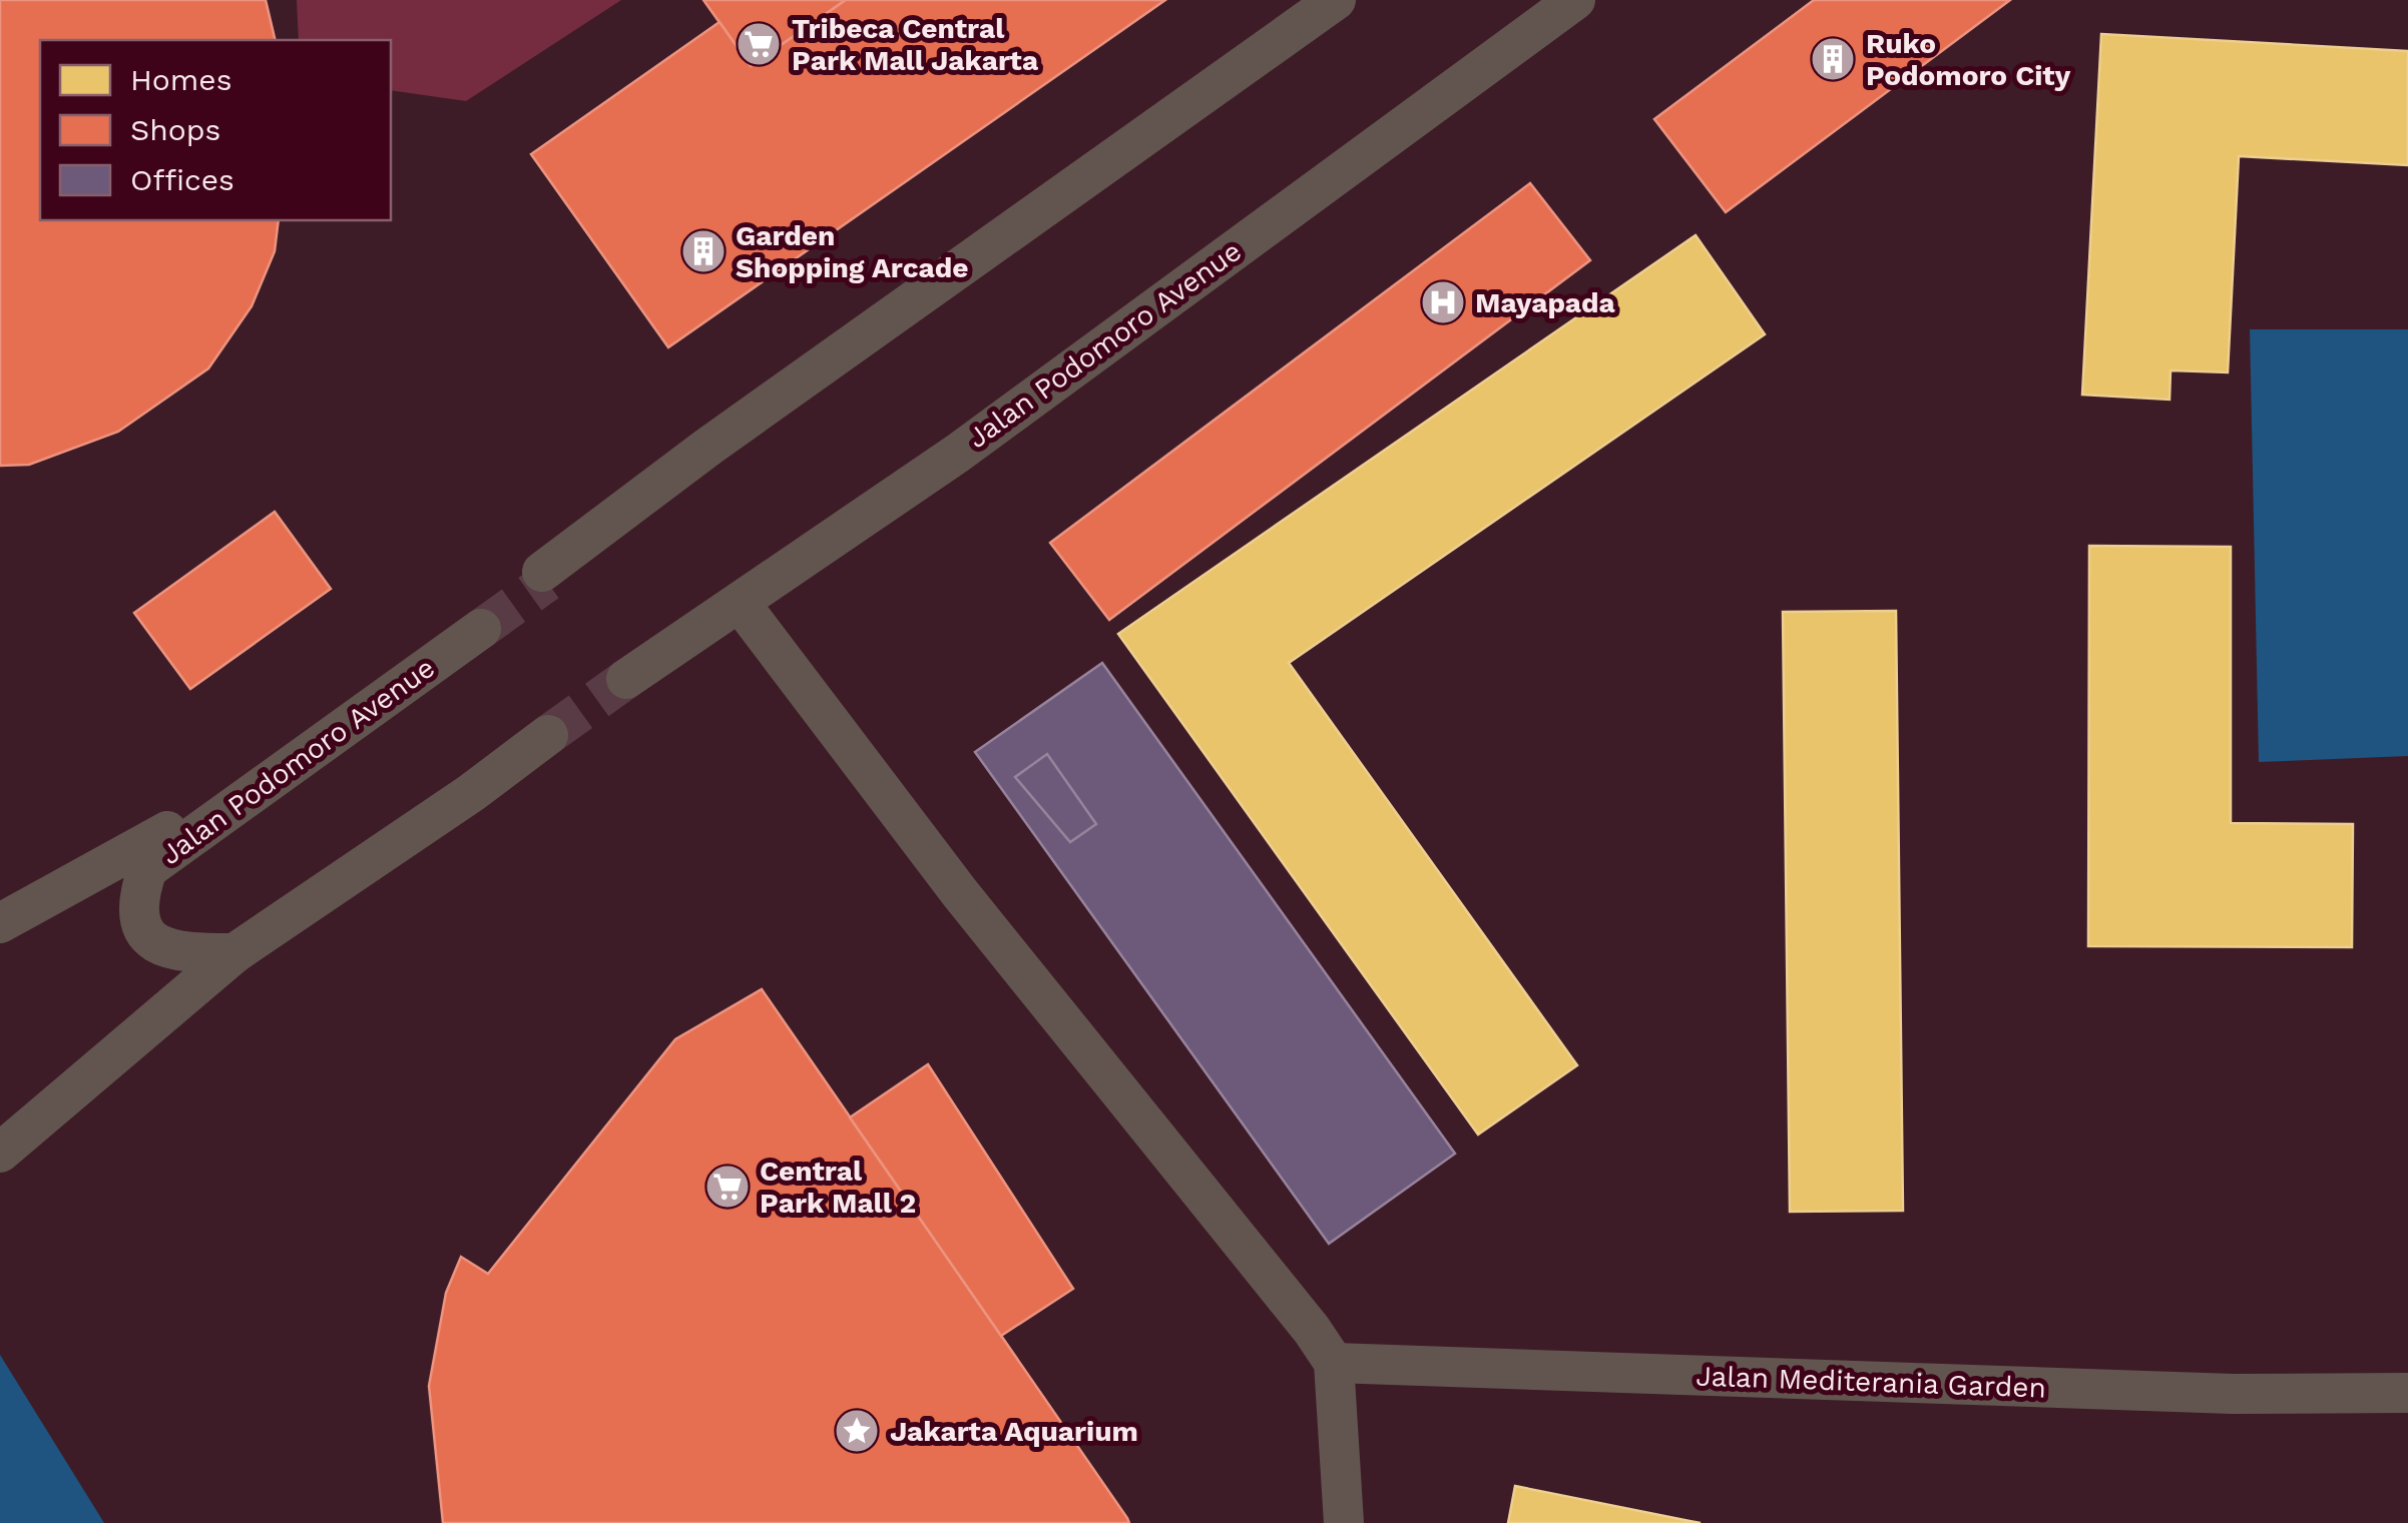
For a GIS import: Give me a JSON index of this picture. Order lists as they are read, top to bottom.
{
  "streets": {
    "street": ["Jalan Podomoro Avenue", "Jalan Mediterania Garden"]
  },
  "places": {
    "supermarket": ["Tribeca Central Park Mall Jakarta", "Central Park Mall 2"],
    "building": ["Ruko Podomoro City", "Garden Shopping Arcade"],
    "hospital": ["Mayapada"],
    "place": ["Jakarta Aquarium"]
  },
  "legend": ["Homes", "Shops", "Offices"]
}
